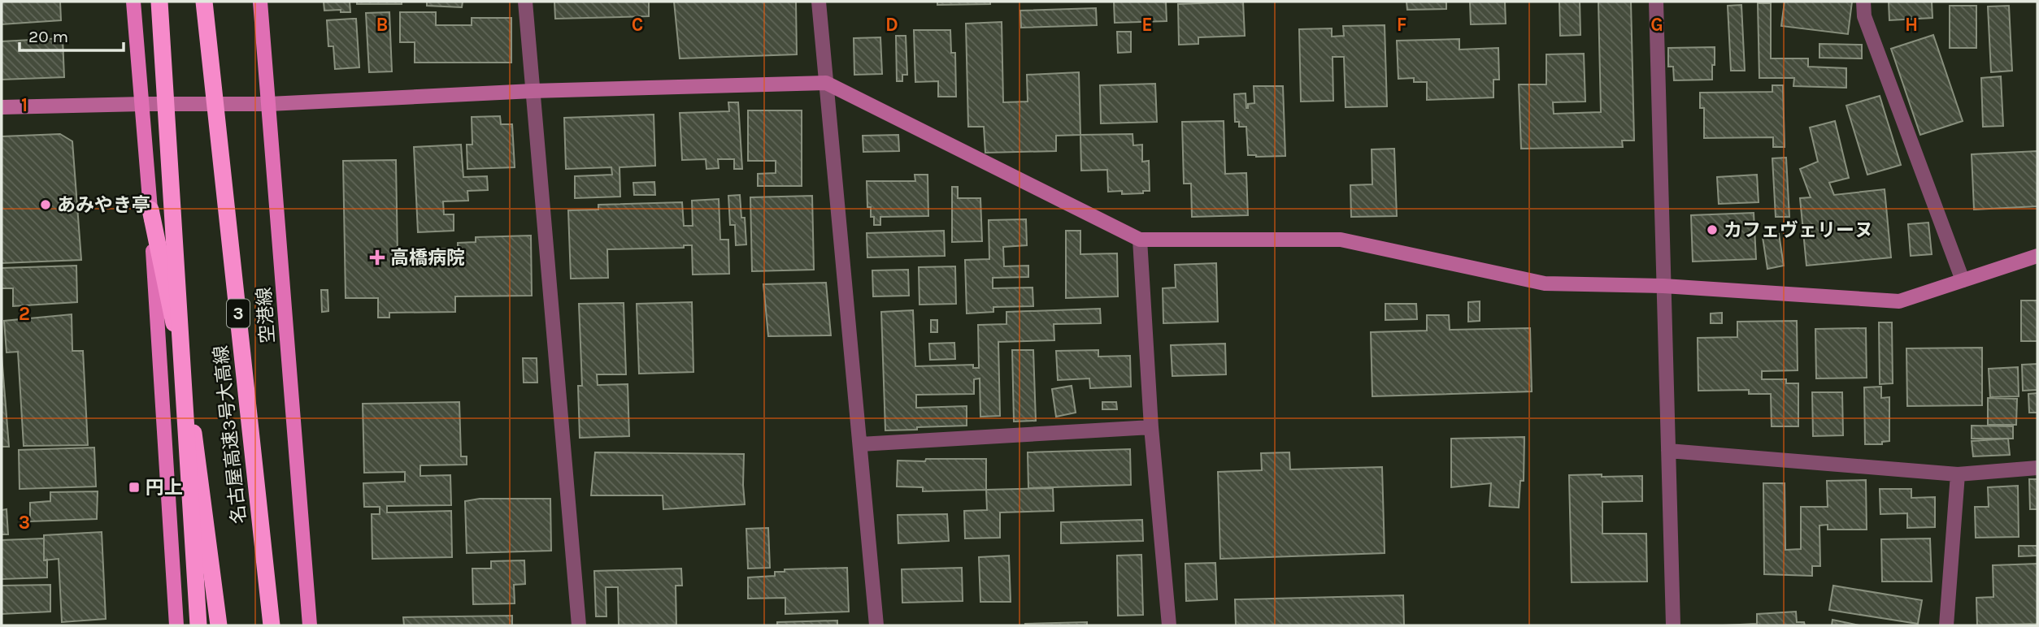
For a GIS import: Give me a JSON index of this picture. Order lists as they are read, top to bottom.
{
  "streets": {
    "highway": ["3", "名古屋高速3号大高線"],
    "main road": ["空港線"]
  },
  "places": {
    "other": ["あみやき亭", "カフェヴェリーヌ"],
    "health": ["高橋病院"],
    "transit": ["円上"]
  },
  "scale_bar": "20 m",
  "grid": {
    "columns": [
      "B",
      "C",
      "D",
      "E",
      "F",
      "G",
      "H"
    ],
    "rows": ["1", "2", "3"]
  }
}
